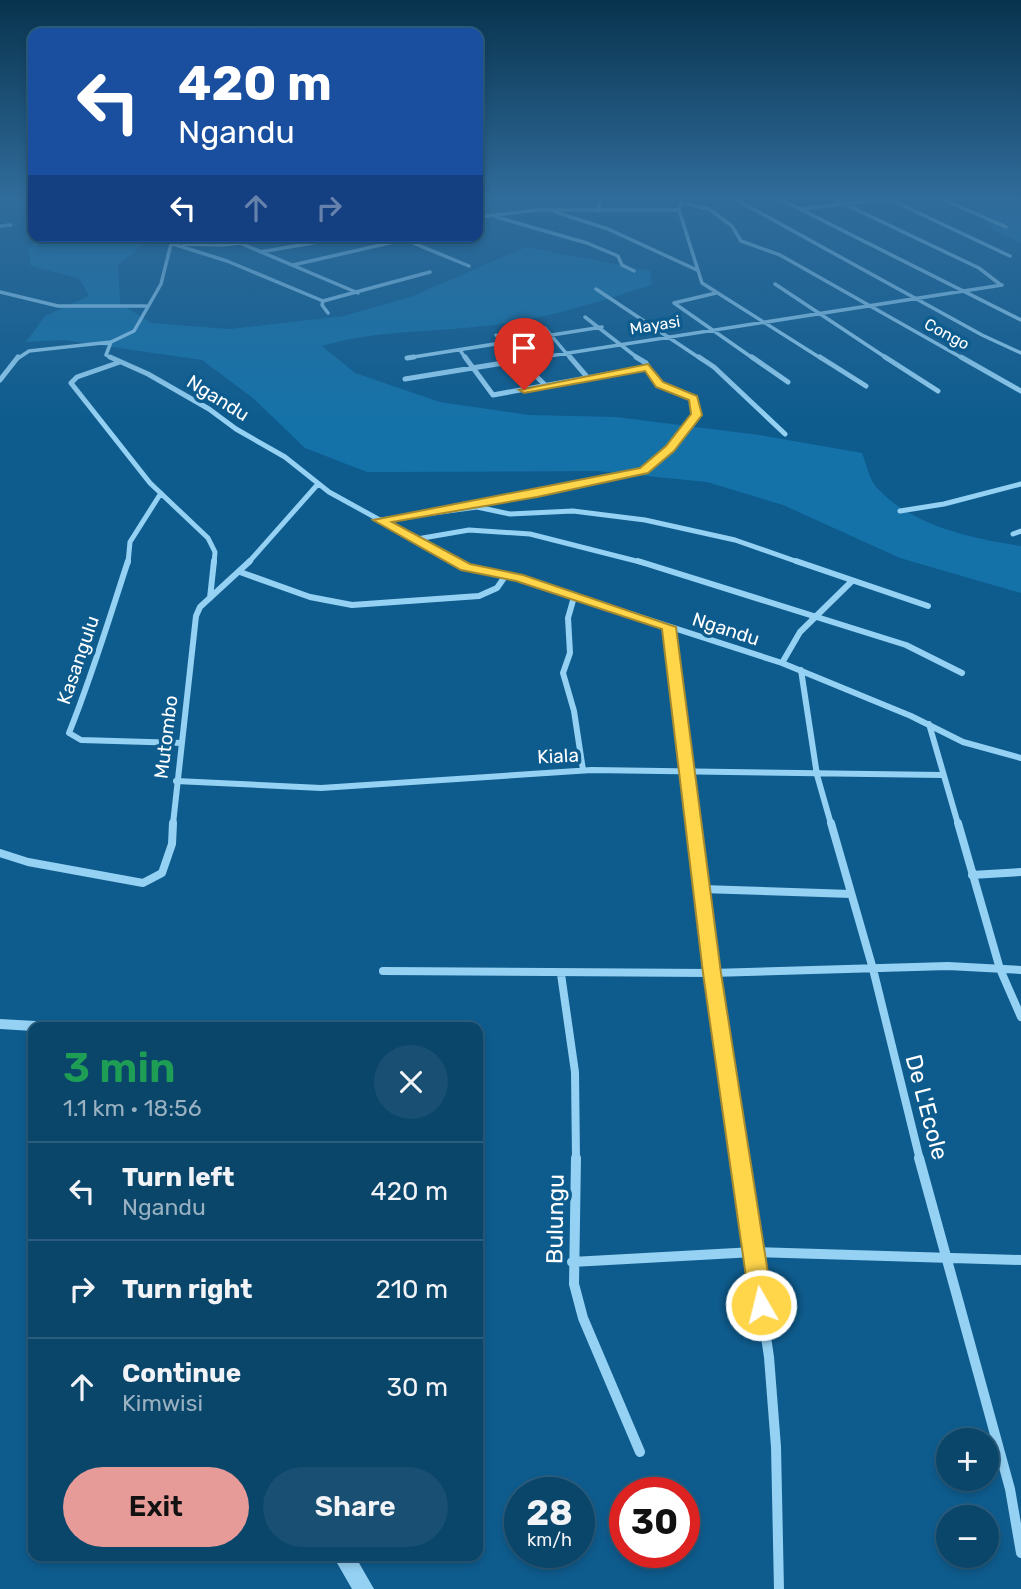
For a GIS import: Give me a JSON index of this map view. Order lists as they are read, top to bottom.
{
  "streets": {
    "street": [
      "Mayasi",
      "Congo",
      "Ngandu",
      "Kasangulu",
      "Mutombo",
      "Kiala",
      "De L'Ecole",
      "Bulungu"
    ]
  },
  "crossings": [
    ["Mayasi", "Congo"],
    ["Ngandu", "Mutombo"],
    ["Ngandu", "De L'Ecole"],
    ["Kasangulu", "Mutombo"],
    ["Mutombo", "Kiala"],
    ["Kiala", "De L'Ecole"]
  ],
  "page": {
    "turn": ["420 m", "Ngandu"],
    "heading": ["3 min", "1.1 km · 18:56"],
    "list": [
      {
        "name": "Turn left",
        "note": "Ngandu",
        "value": "420 m"
      },
      {
        "name": "Turn right",
        "value": "210 m"
      },
      {
        "name": "Continue",
        "note": "Kimwisi",
        "value": "30 m"
      }
    ],
    "map_buttons": ["+", "−"],
    "buttons": ["Exit", "Share"],
    "speed": "28 km/h",
    "limit": "30"
  }
}
